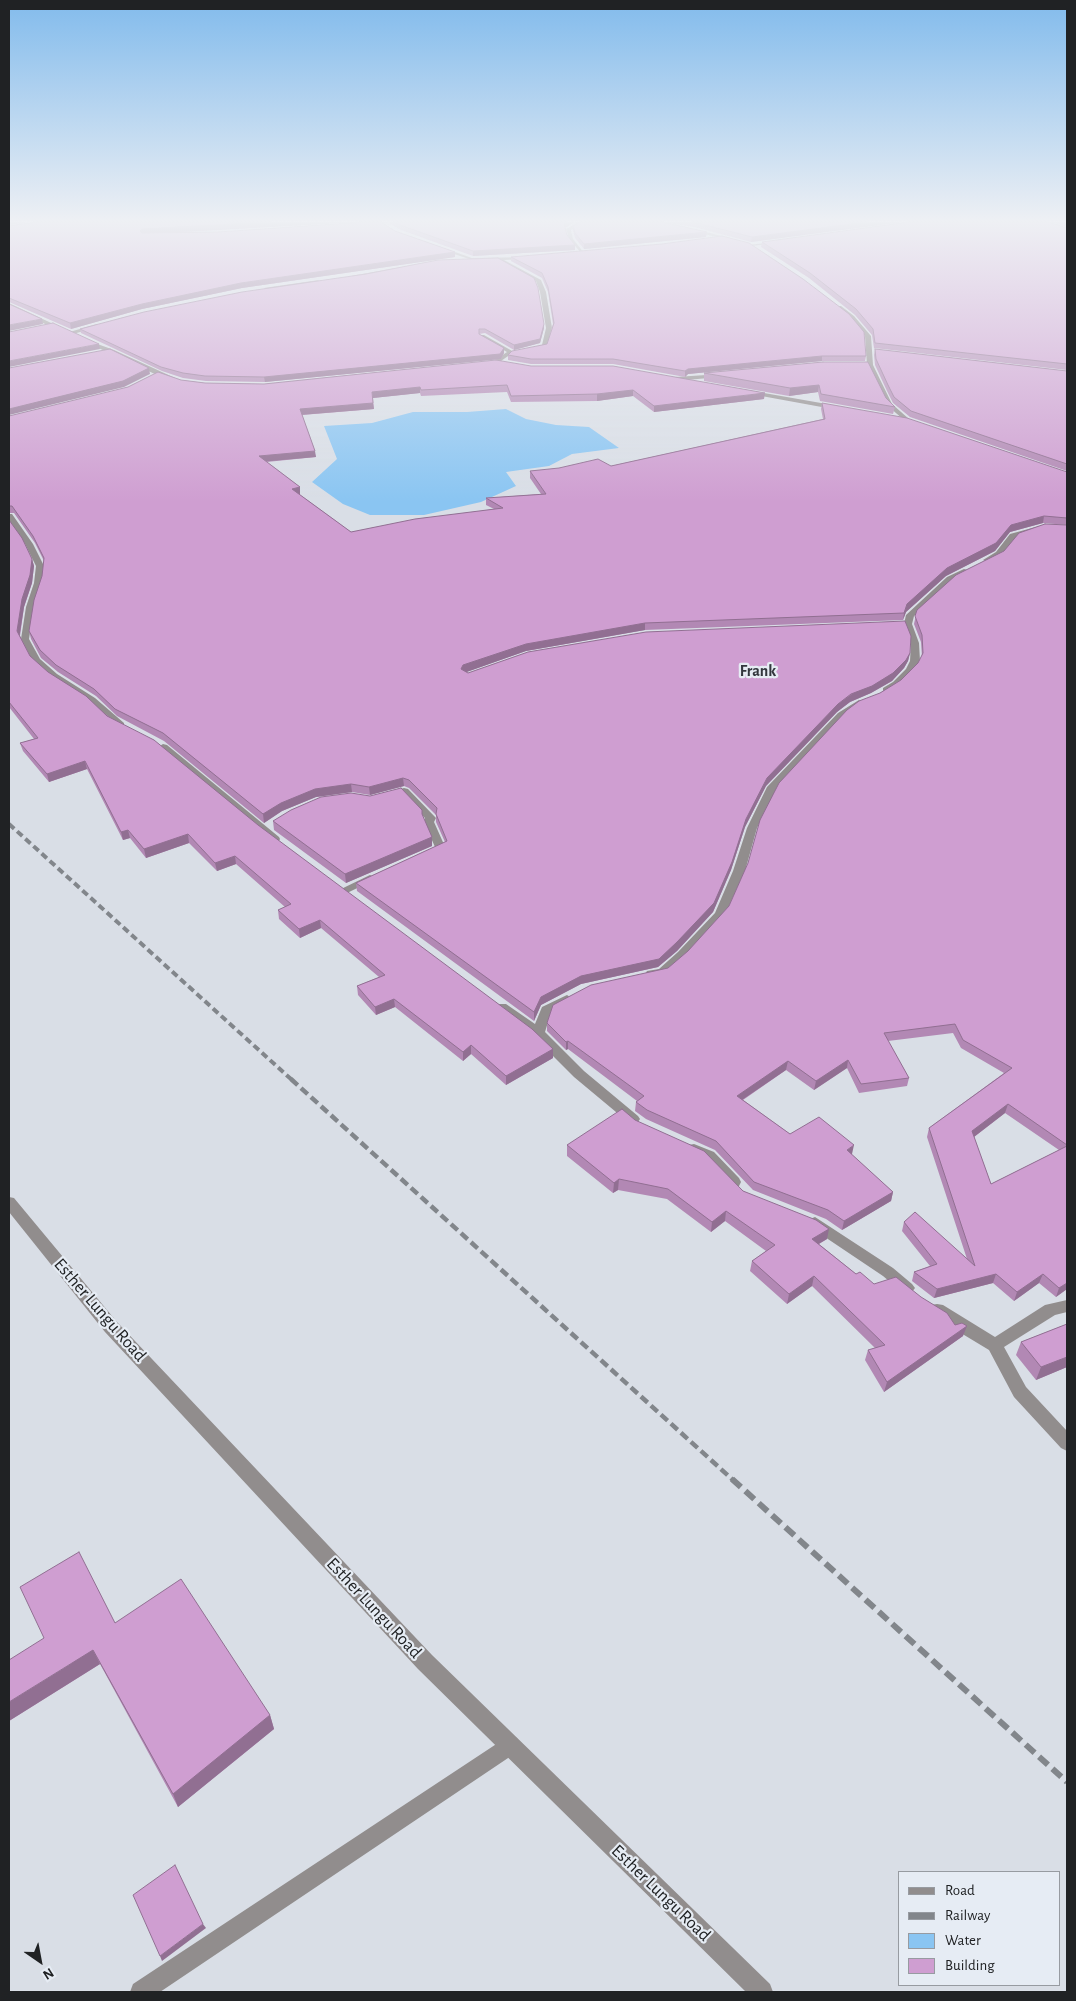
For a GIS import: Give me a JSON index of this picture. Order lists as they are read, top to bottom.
{
  "streets": {
    "street": ["Esther Lungu Road"]
  },
  "districts": ["Frank"],
  "legend": [
    "Road",
    "Railway",
    "Water",
    "Building"
  ],
  "north": "bottom right"
}
